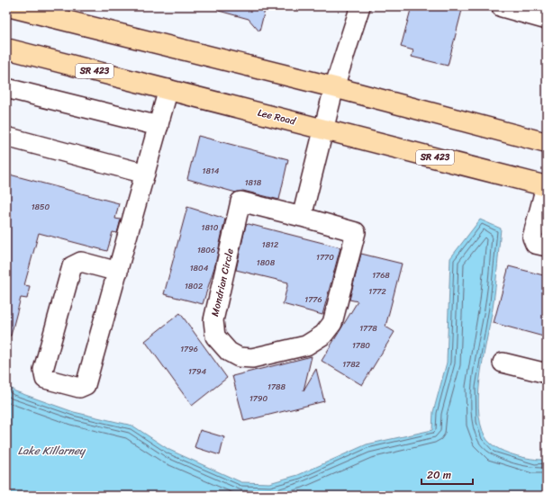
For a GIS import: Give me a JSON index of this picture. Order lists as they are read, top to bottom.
{
  "streets": {
    "main road": ["SR 423", "Lee Road"],
    "street": ["Mondrian Circle"]
  },
  "water": ["Lake Killarney"],
  "house_numbers": [
    "1814",
    "1818",
    "1850",
    "1810",
    "1812",
    "1806",
    "1770",
    "1808",
    "1804",
    "1768",
    "1802",
    "1772",
    "1776",
    "1778",
    "1780",
    "1796",
    "1782",
    "1794",
    "1788",
    "1790"
  ],
  "scale_bar": "20 m"
}
